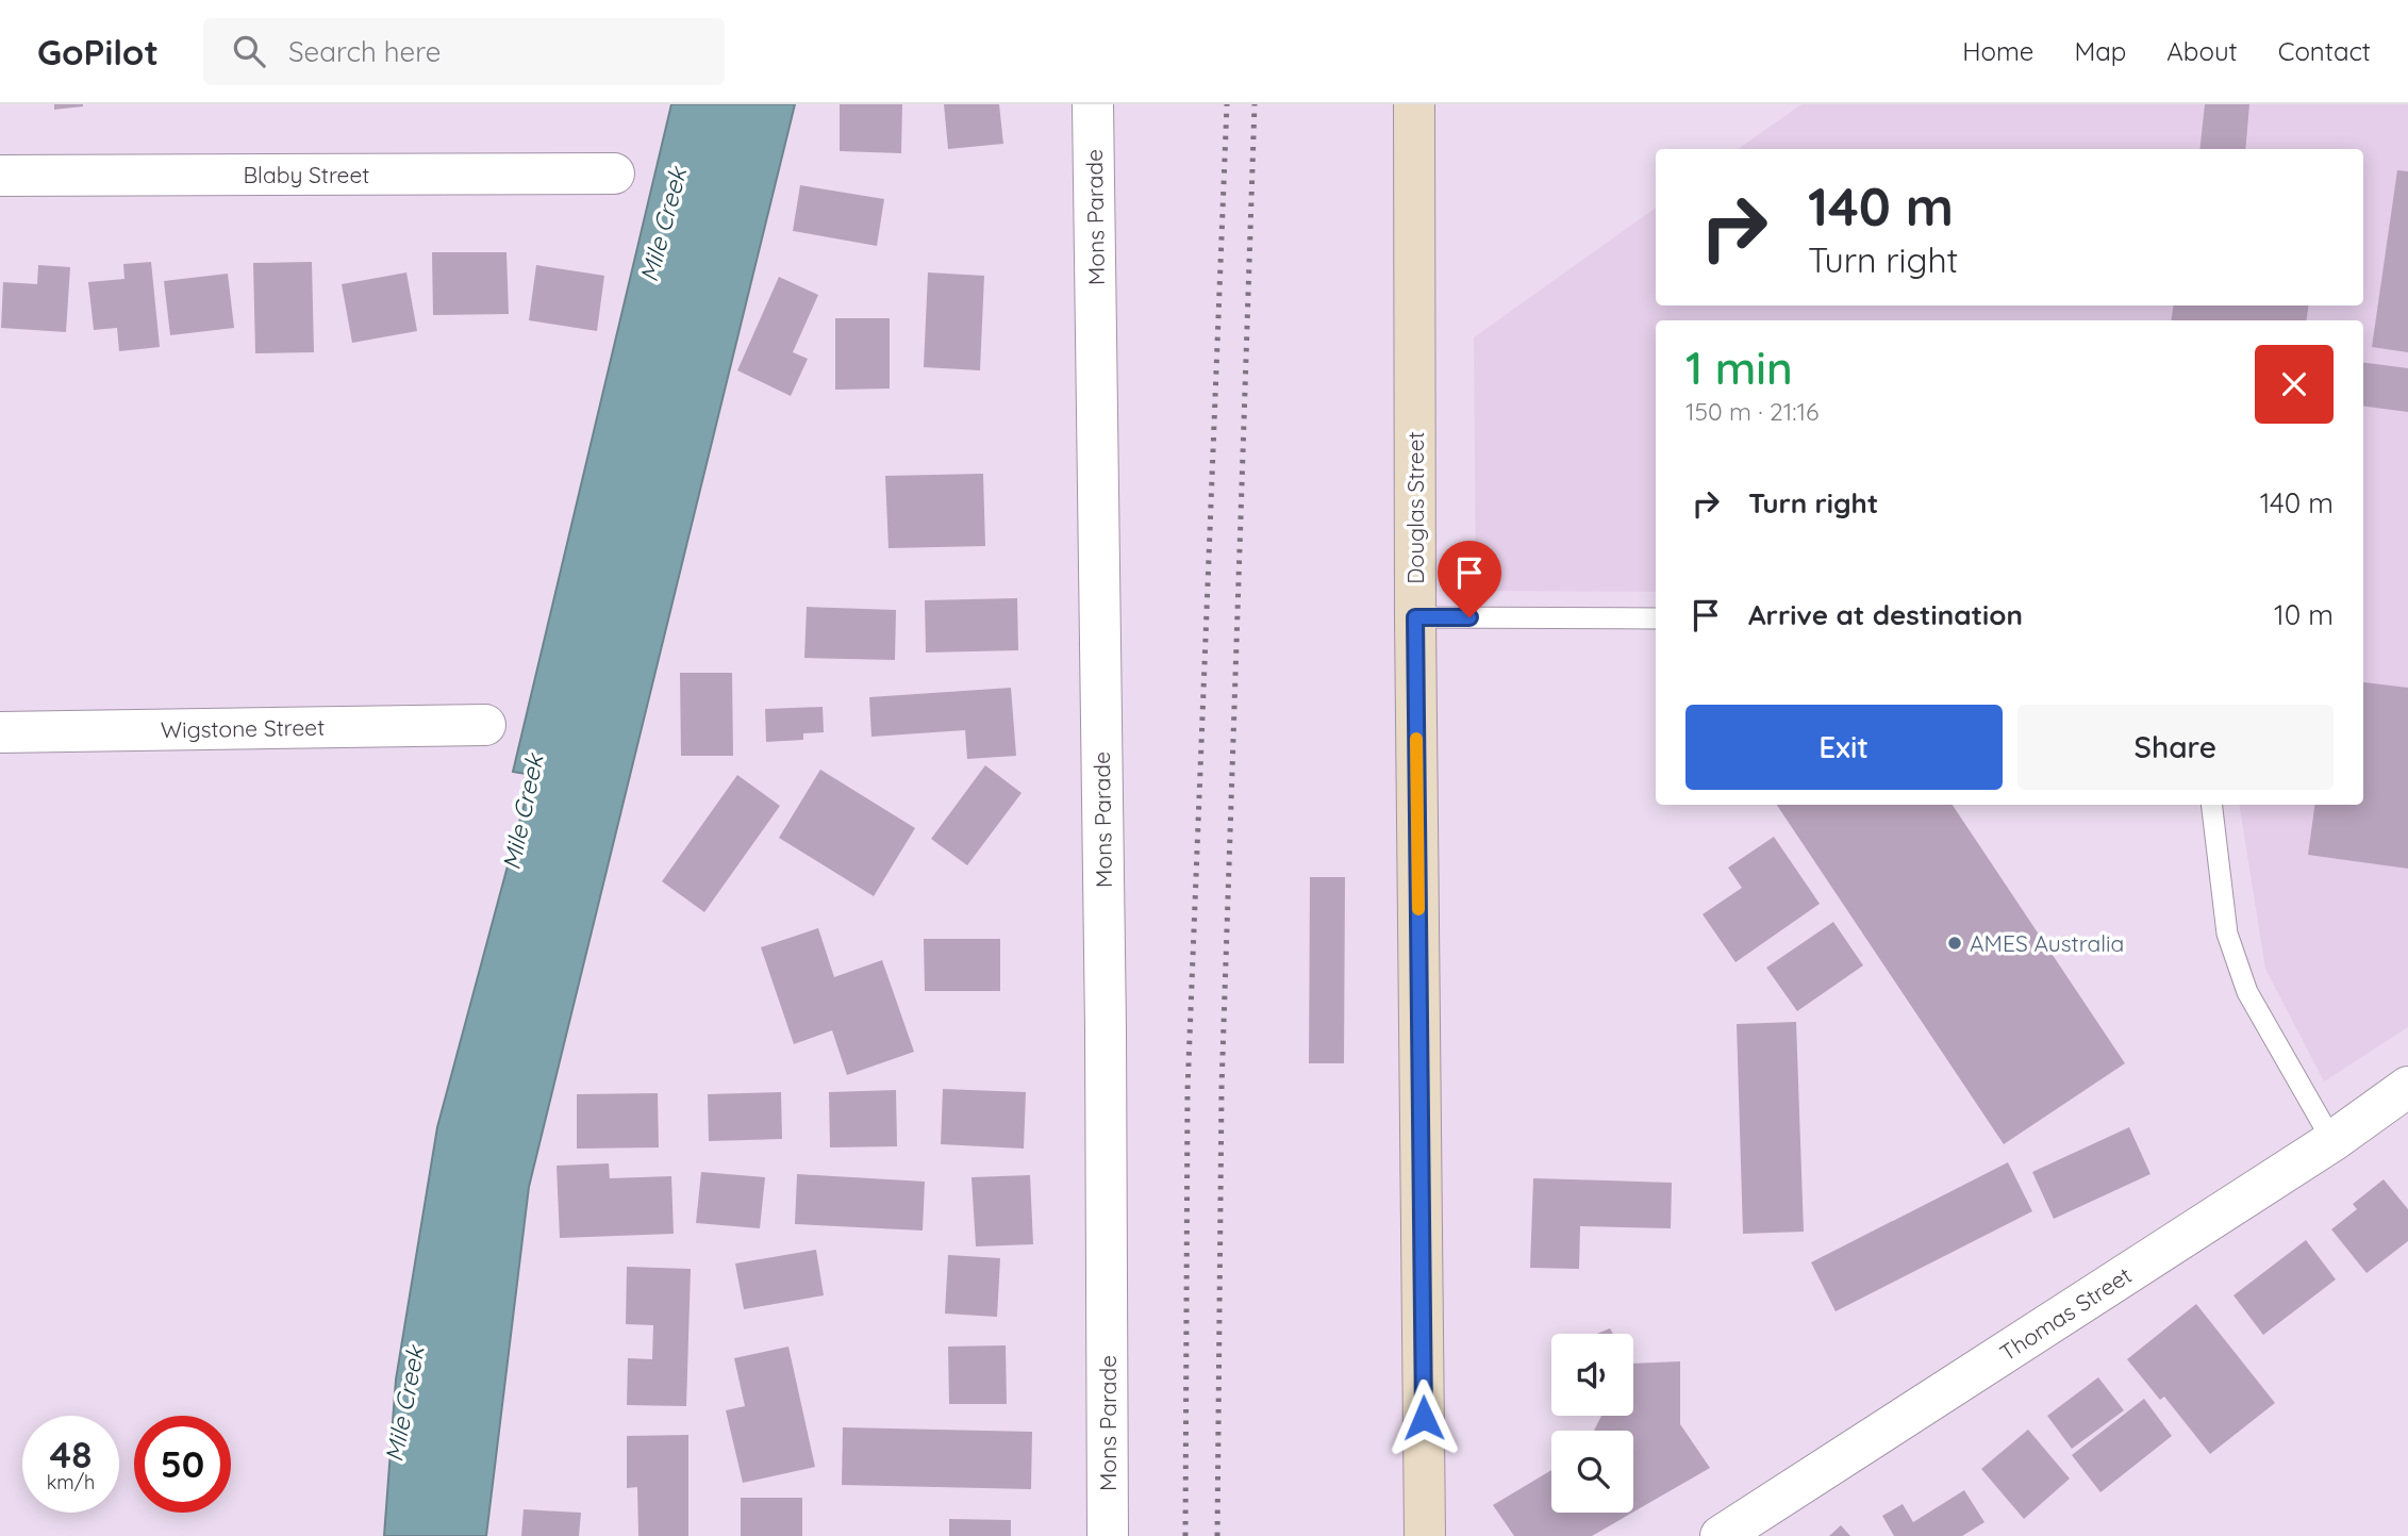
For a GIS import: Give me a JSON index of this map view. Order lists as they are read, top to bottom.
{
  "streets": {
    "main road": ["Douglas Street"],
    "street": [
      "Blaby Street",
      "Mons Parade",
      "Wigstone Street",
      "Thomas Street"
    ]
  },
  "water": ["Mile Creek"],
  "places": ["AMES Australia"],
  "page": {
    "header": "GoPilot",
    "search": "Search here",
    "nav": [
      "Home",
      "Map",
      "About",
      "Contact"
    ],
    "turn": ["140 m", "Turn right"],
    "heading": ["1 min", "150 m · 21:16"],
    "list": [
      {
        "name": "Turn right",
        "value": "140 m"
      },
      {
        "name": "Arrive at destination",
        "value": "10 m"
      }
    ],
    "buttons": ["Exit", "Share"],
    "speed": "48 km/h",
    "limit": "50"
  }
}
